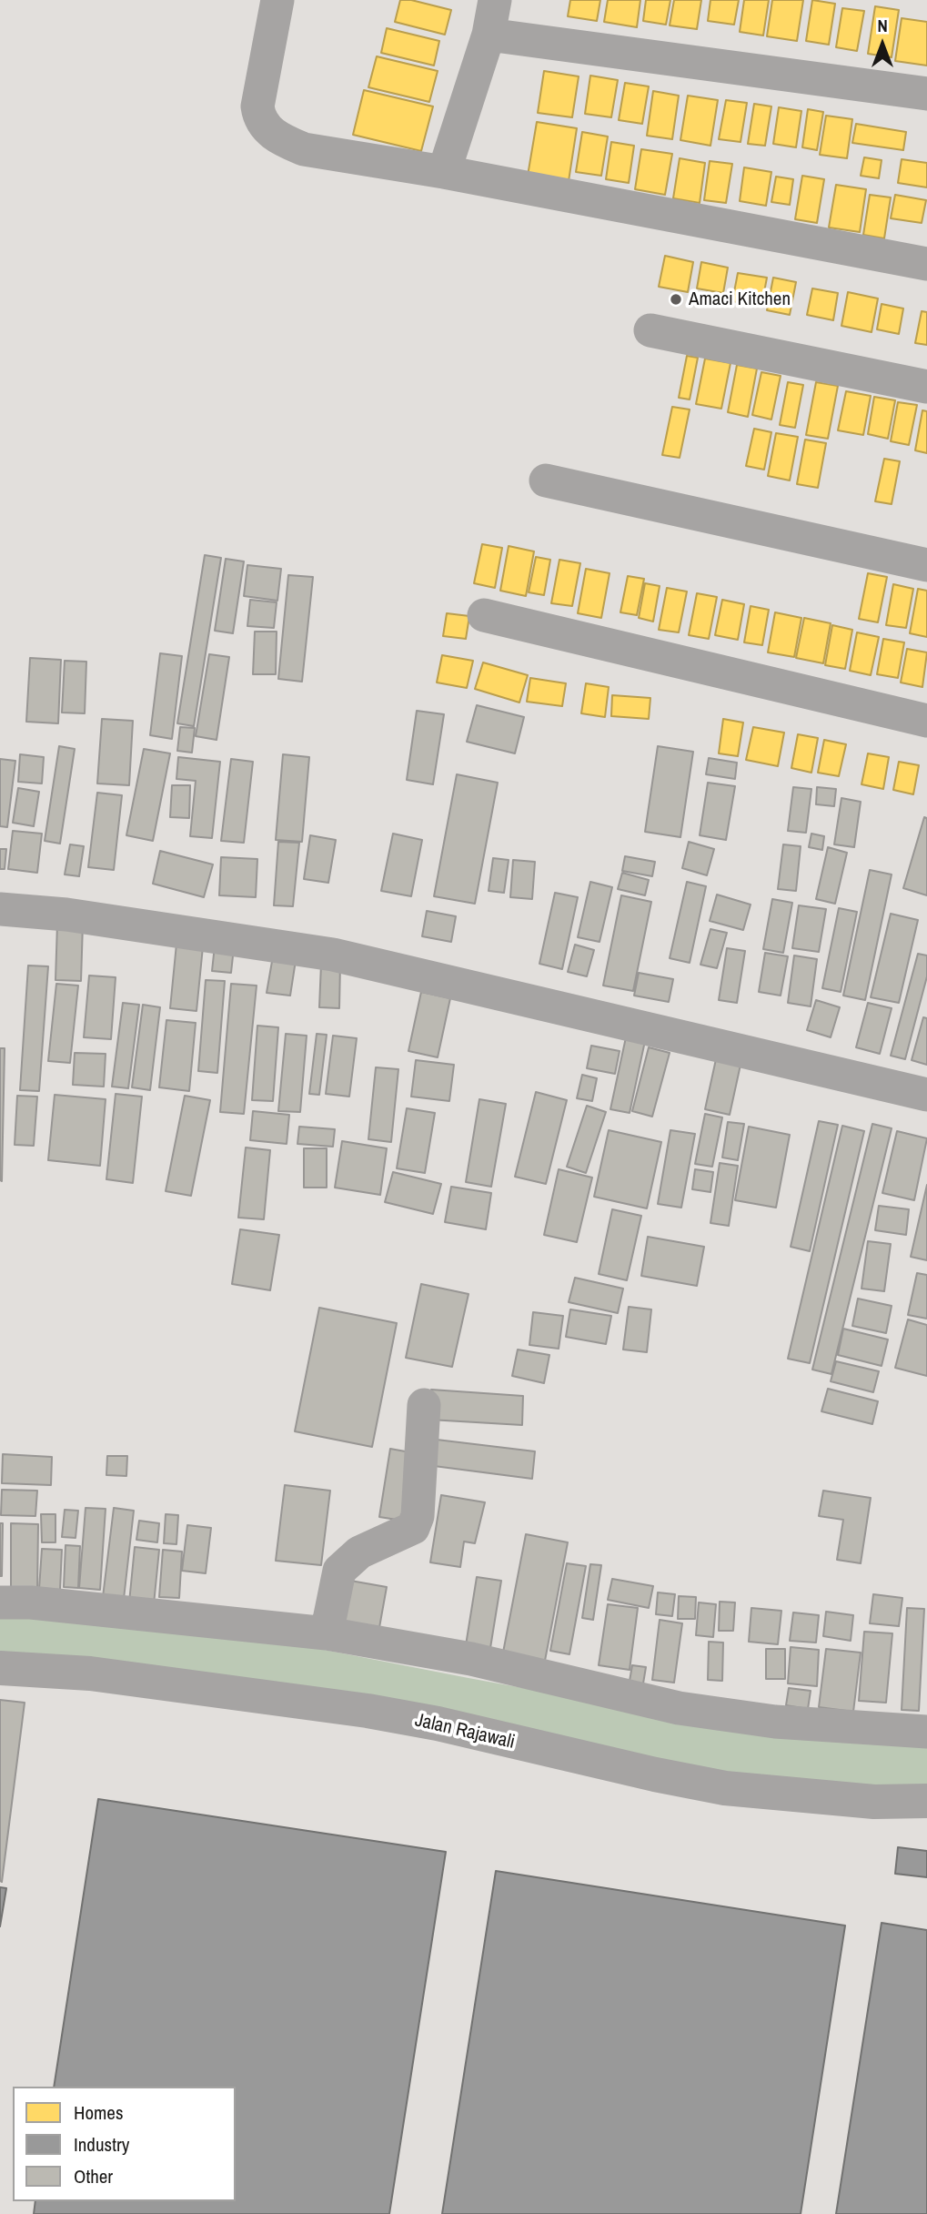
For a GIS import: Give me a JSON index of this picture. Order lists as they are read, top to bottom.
{
  "streets": {
    "street": ["Jalan Rajawali"]
  },
  "places": ["Amaci Kitchen"],
  "legend": ["Homes", "Industry", "Other"],
  "north": "top"
}
